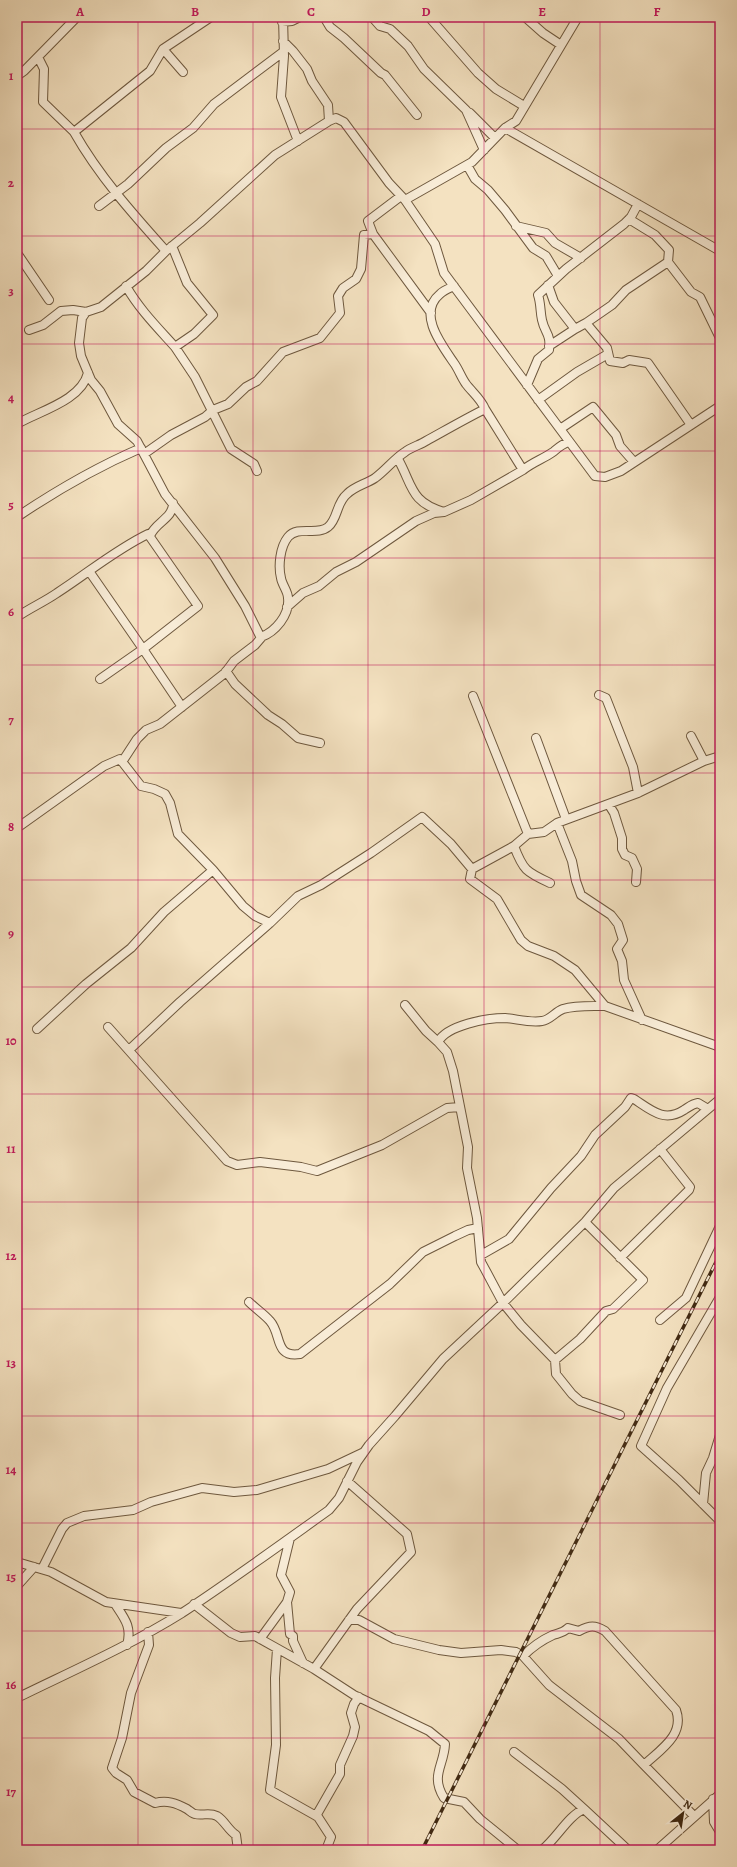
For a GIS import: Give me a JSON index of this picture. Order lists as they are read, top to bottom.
{
  "north": "top right",
  "grid": {
    "columns": [
      "A",
      "B",
      "C",
      "D",
      "E",
      "F"
    ],
    "rows": [
      "1",
      "2",
      "3",
      "4",
      "5",
      "6",
      "7",
      "8",
      "9",
      "10",
      "11",
      "12",
      "13",
      "14",
      "15",
      "16",
      "17"
    ]
  }
}
